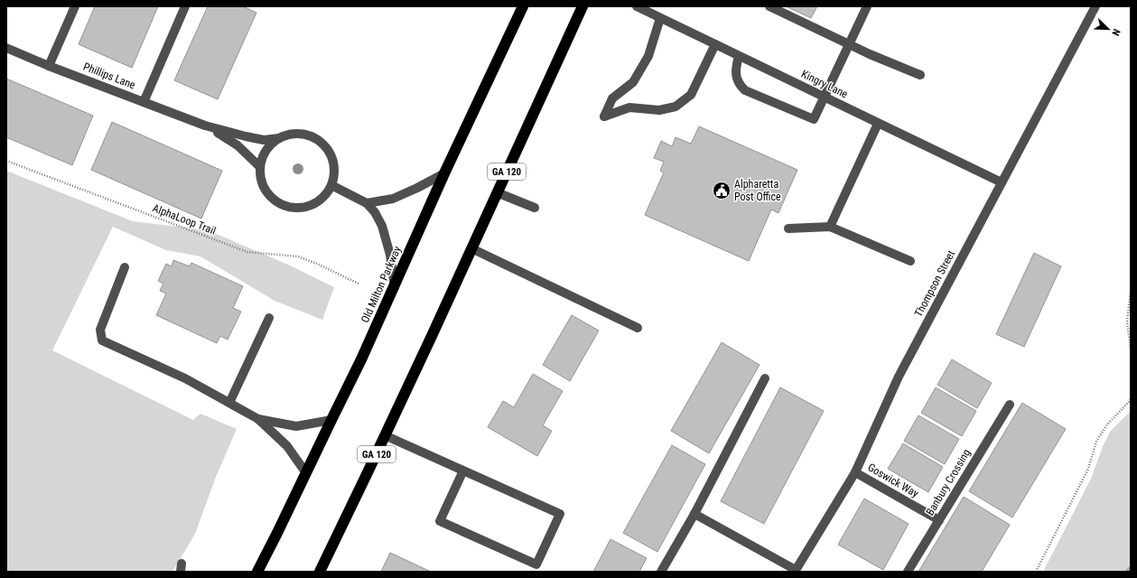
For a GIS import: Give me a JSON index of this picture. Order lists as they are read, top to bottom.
{
  "streets": {
    "highway": ["GA 120", "Old Milton Parkway"],
    "street": [
      "Phillips Lane",
      "Kingry Lane",
      "Thompson Street",
      "Goswick Way",
      "Banbury Crossing"
    ],
    "path": ["AlphaLoop Trail"]
  },
  "crossings": [
    ["Kingry Lane", "Thompson Street"],
    ["Thompson Street", "Goswick Way"],
    ["Goswick Way", "Banbury Crossing"]
  ],
  "places": {
    "public building": ["Alpharetta Post Office"]
  },
  "north": "bottom right"
}
